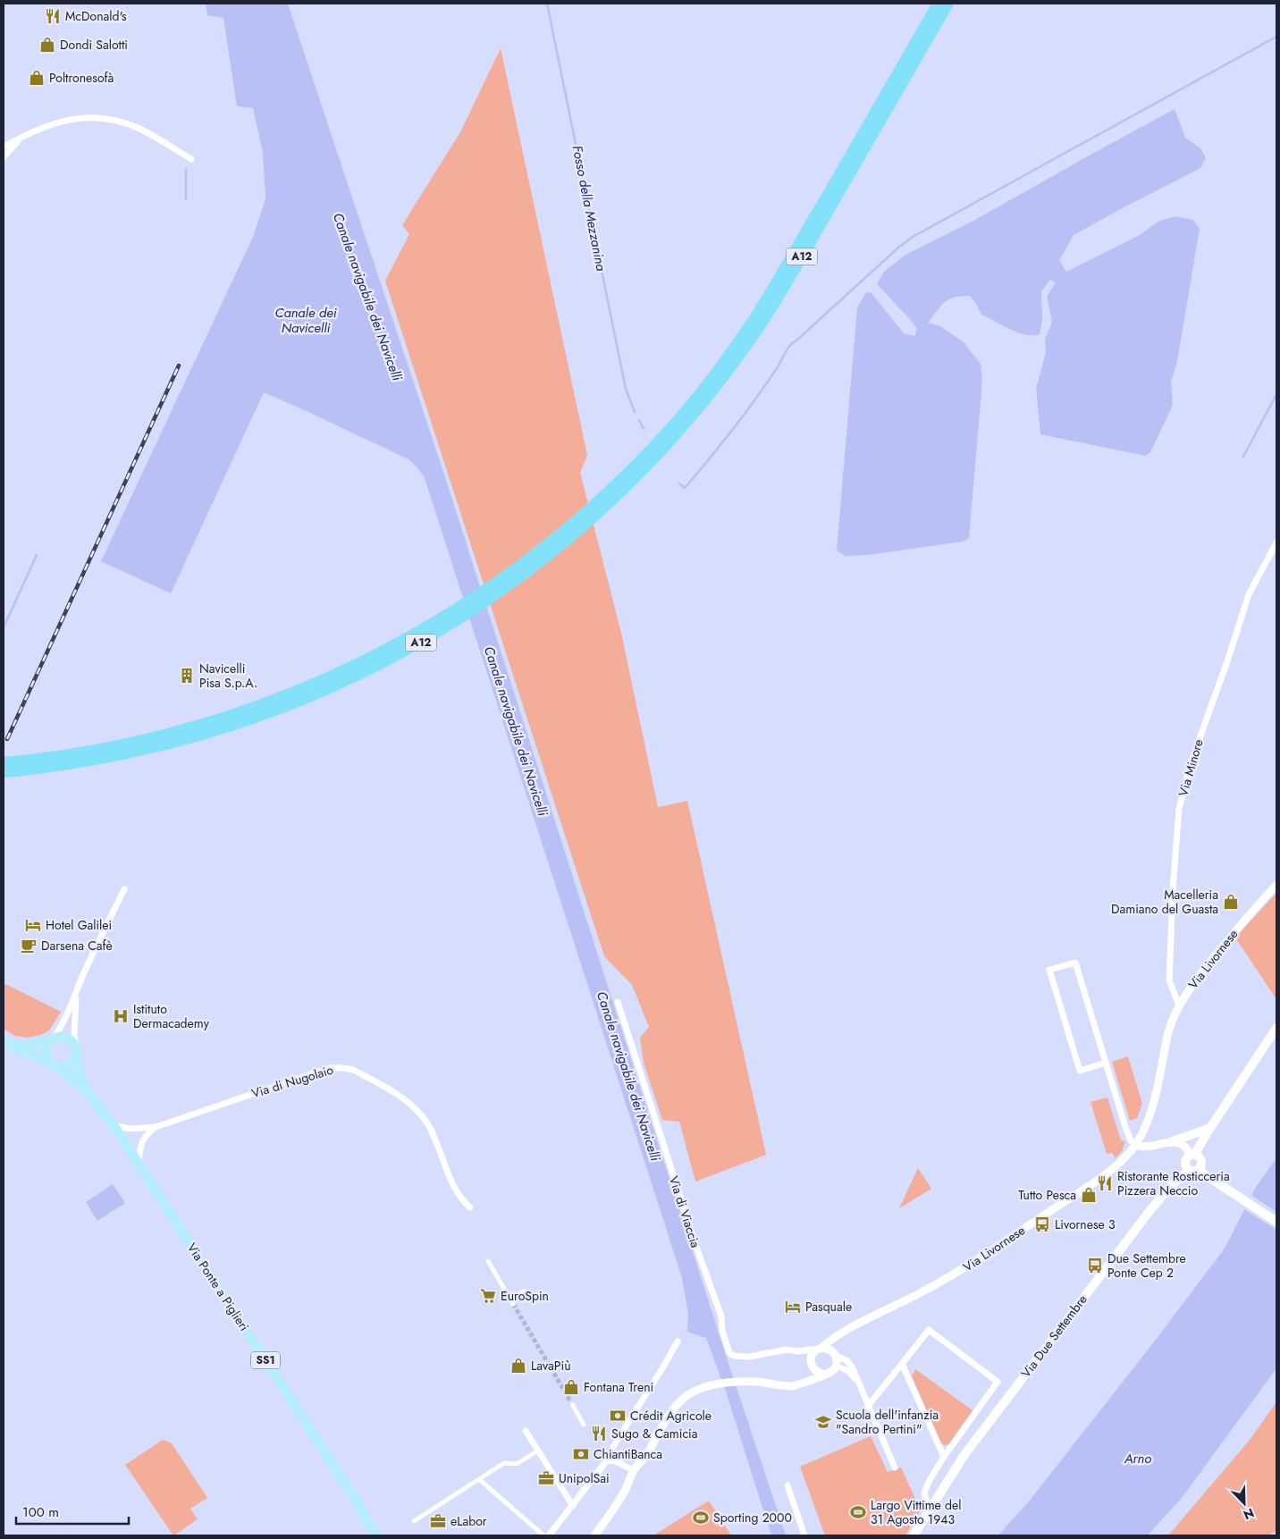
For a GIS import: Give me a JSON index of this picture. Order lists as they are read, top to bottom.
{
  "streets": {
    "highway": ["A12"],
    "main road": ["Via Ponte a Piglieri", "Via Due Settembre", "SS1"],
    "street": [
      "Via Minore",
      "Via Livornese",
      "Via di Nugolaio",
      "Via di Viaccia"
    ]
  },
  "crossings": [
    ["Via Minore", "Via Livornese"],
    ["Via Livornese", "Via di Viaccia"],
    ["Via di Nugolaio", "Via Ponte a Piglieri"],
    ["Via Ponte a Piglieri", "SS1"]
  ],
  "water": [
    "Fosso della Mezzanina",
    "Canale navigabile dei Navicelli",
    "Canale dei Navicelli",
    "Arno"
  ],
  "places": {
    "restaurant": ["McDonald's", "Ristorante Rosticceria Pizzera Neccio", "Sugo & Camicia"],
    "shop": [
      "Dondi Salotti",
      "Poltronesofà",
      "Macelleria Damiano del Guasta",
      "Tutto Pesca",
      "LavaPiù",
      "Fontana Treni"
    ],
    "building": ["Navicelli Pisa S.p.A."],
    "hotel": ["Hotel Galilei", "Pasquale"],
    "cafe": ["Darsena Cafè"],
    "hospital": ["Istituto Dermacademy"],
    "bus stop": ["Livornese 3", "Due Settembre Ponte Cep 2"],
    "supermarket": ["EuroSpin"],
    "bank": ["Crédit Agricole", "ChiantiBanca"],
    "school or university": ["Scuola dell'infanzia \"Sandro Pertini\""],
    "office": ["UnipolSai", "eLabor"],
    "sports": ["Largo Vittime del 31 Agosto 1943", "Sporting 2000"]
  },
  "scale_bar": "100 m",
  "north": "bottom right"
}
